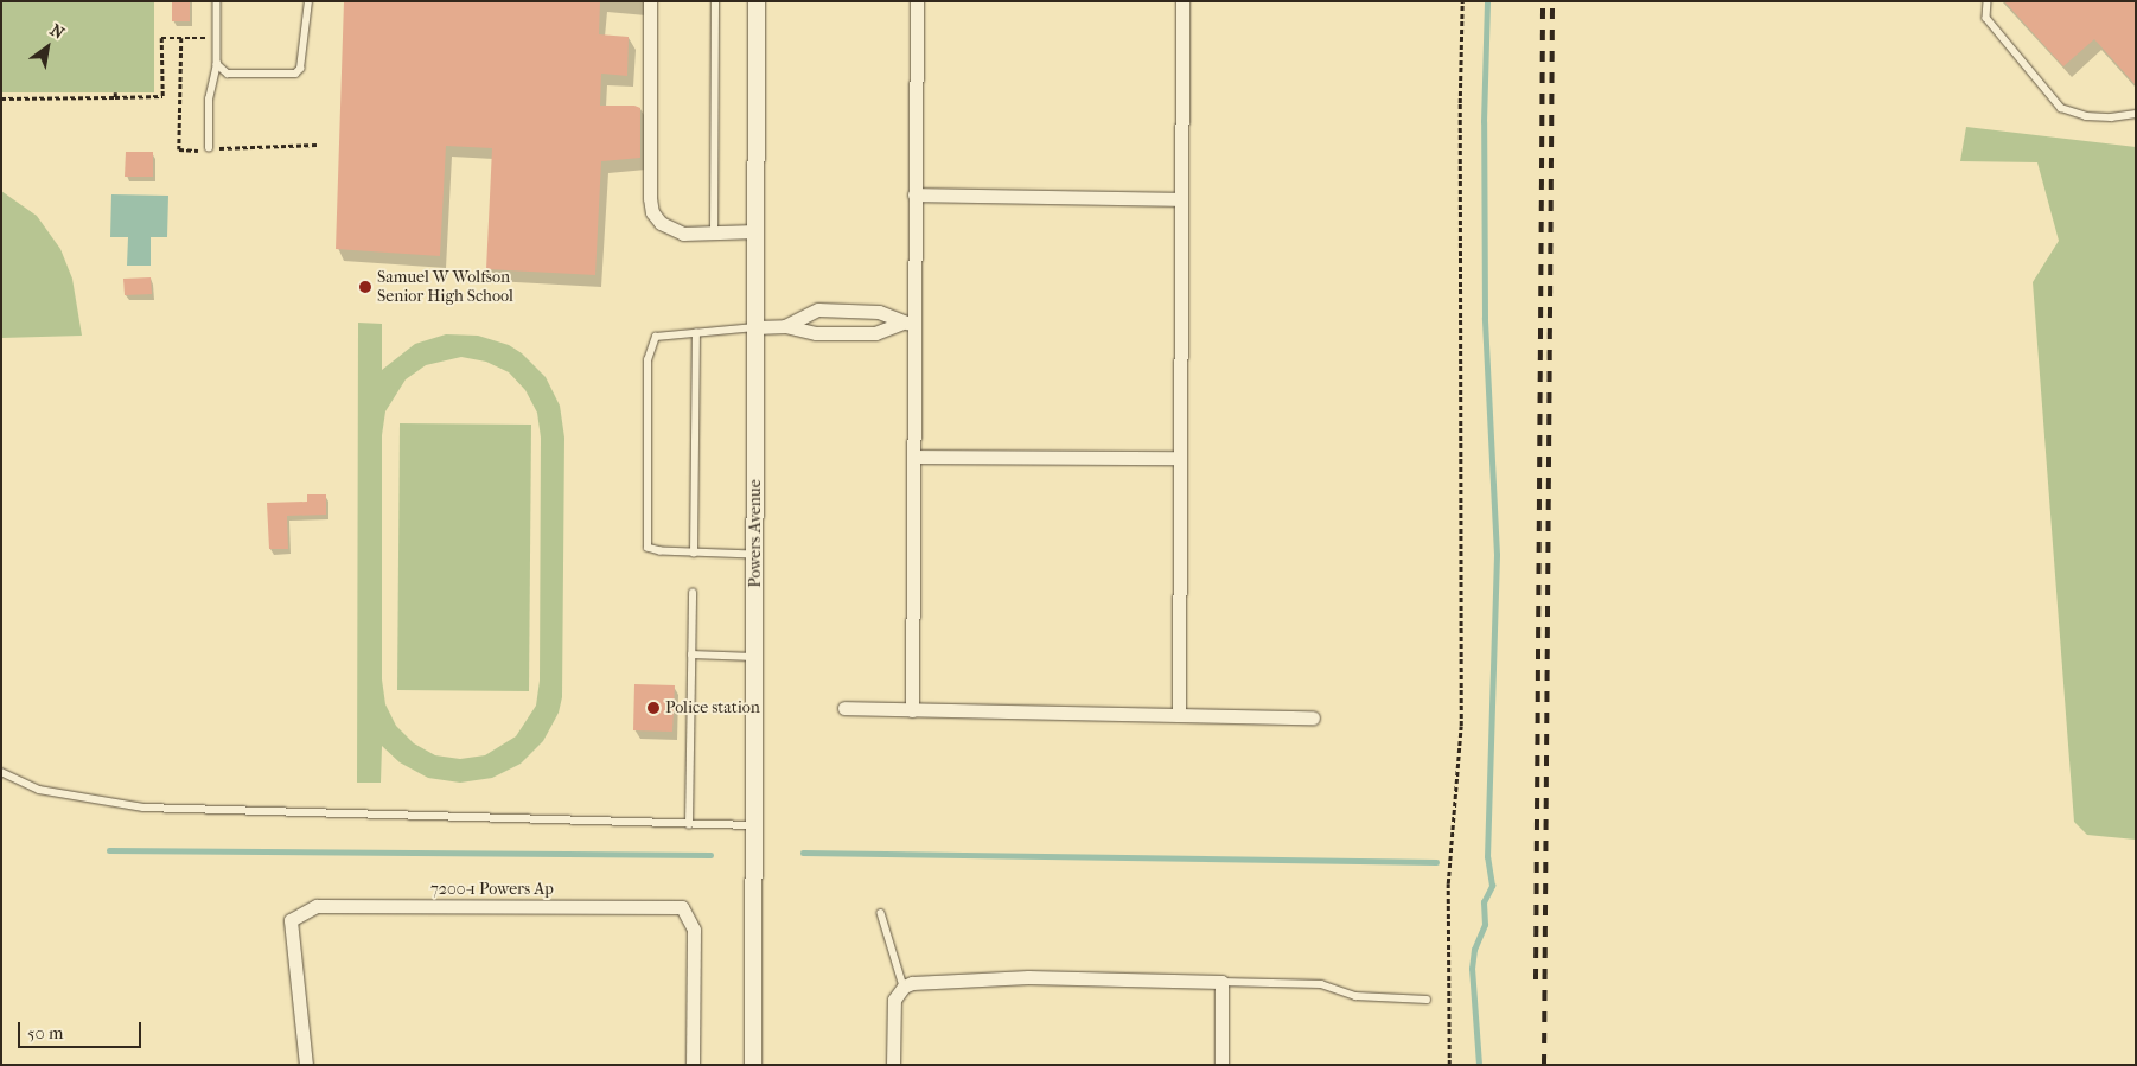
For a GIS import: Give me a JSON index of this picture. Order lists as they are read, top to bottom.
{
  "streets": {
    "street": ["Powers Avenue", "7200-1 Powers Ap"]
  },
  "places": ["Samuel W Wolfson Senior High School", "Police station"],
  "scale_bar": "50 m",
  "north": "top right"
}
